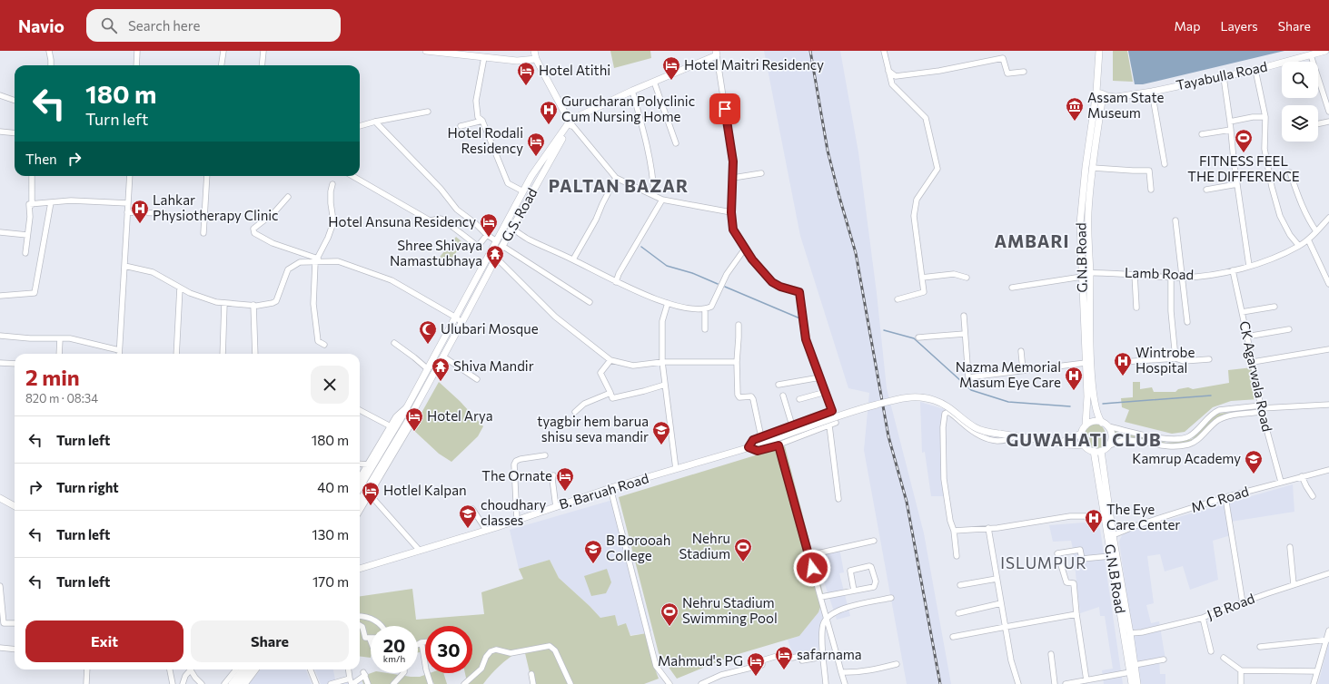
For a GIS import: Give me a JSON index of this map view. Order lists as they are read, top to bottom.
{
  "streets": {
    "main road": [
      "Tayabulla Road",
      "G.S. Road",
      "G.N.B Road",
      "B. Baruah Road"
    ],
    "street": [
      "Lamb Road",
      "CK Agarwala Road",
      "M C Road",
      "J B Road"
    ]
  },
  "crossings": [
    ["Tayabulla Road", "G.N.B Road"],
    ["G.N.B Road", "Lamb Road"],
    ["G.N.B Road", "M C Road"],
    ["G.N.B Road", "J B Road"],
    ["Lamb Road", "CK Agarwala Road"],
    ["CK Agarwala Road", "M C Road"]
  ],
  "districts": [
    "PALTAN BAZAR",
    "AMBARI",
    "GUWAHATI CLUB",
    "ISLUMPUR"
  ],
  "places": {
    "hotel": [
      "Hotel Maitri Residency",
      "Hotel Atithi",
      "Hotel Rodali Residency",
      "Hotel Ansuna Residency",
      "Hotel Arya",
      "The Ornate",
      "Hotlel Kalpan",
      "safarnama",
      "Mahmud's PG"
    ],
    "museum": ["Assam State Museum"],
    "hospital": [
      "Gurucharan Polyclinic Cum Nursing Home",
      "Lahkar Physiotherapy Clinic",
      "Wintrobe Hospital",
      "Nazma Memorial Masum Eye Care",
      "The Eye Care Center"
    ],
    "sports": ["FITNESS FEEL THE DIFFERENCE", "Nehru Stadium", "Nehru Stadium Swimming Pool"],
    "temple": ["Shree Shivaya Namastubhaya", "Shiva Mandir"],
    "mosque": ["Ulubari Mosque"],
    "school or university": [
      "tyagbir hem barua shisu seva mandir",
      "Kamrup Academy",
      "choudhary classes",
      "B Borooah College"
    ]
  },
  "page": {
    "header": "Navio",
    "search": "Search here",
    "nav": ["Map", "Layers", "Share"],
    "turn": ["180 m", "Turn left"],
    "then": "Then",
    "heading": ["2 min", "820 m · 08:34"],
    "list": [
      {
        "name": "Turn left",
        "value": "180 m"
      },
      {
        "name": "Turn right",
        "value": "40 m"
      },
      {
        "name": "Turn left",
        "value": "130 m"
      },
      {
        "name": "Turn left",
        "value": "170 m"
      }
    ],
    "buttons": ["Exit", "Share"],
    "speed": "20 km/h",
    "limit": "30"
  }
}
